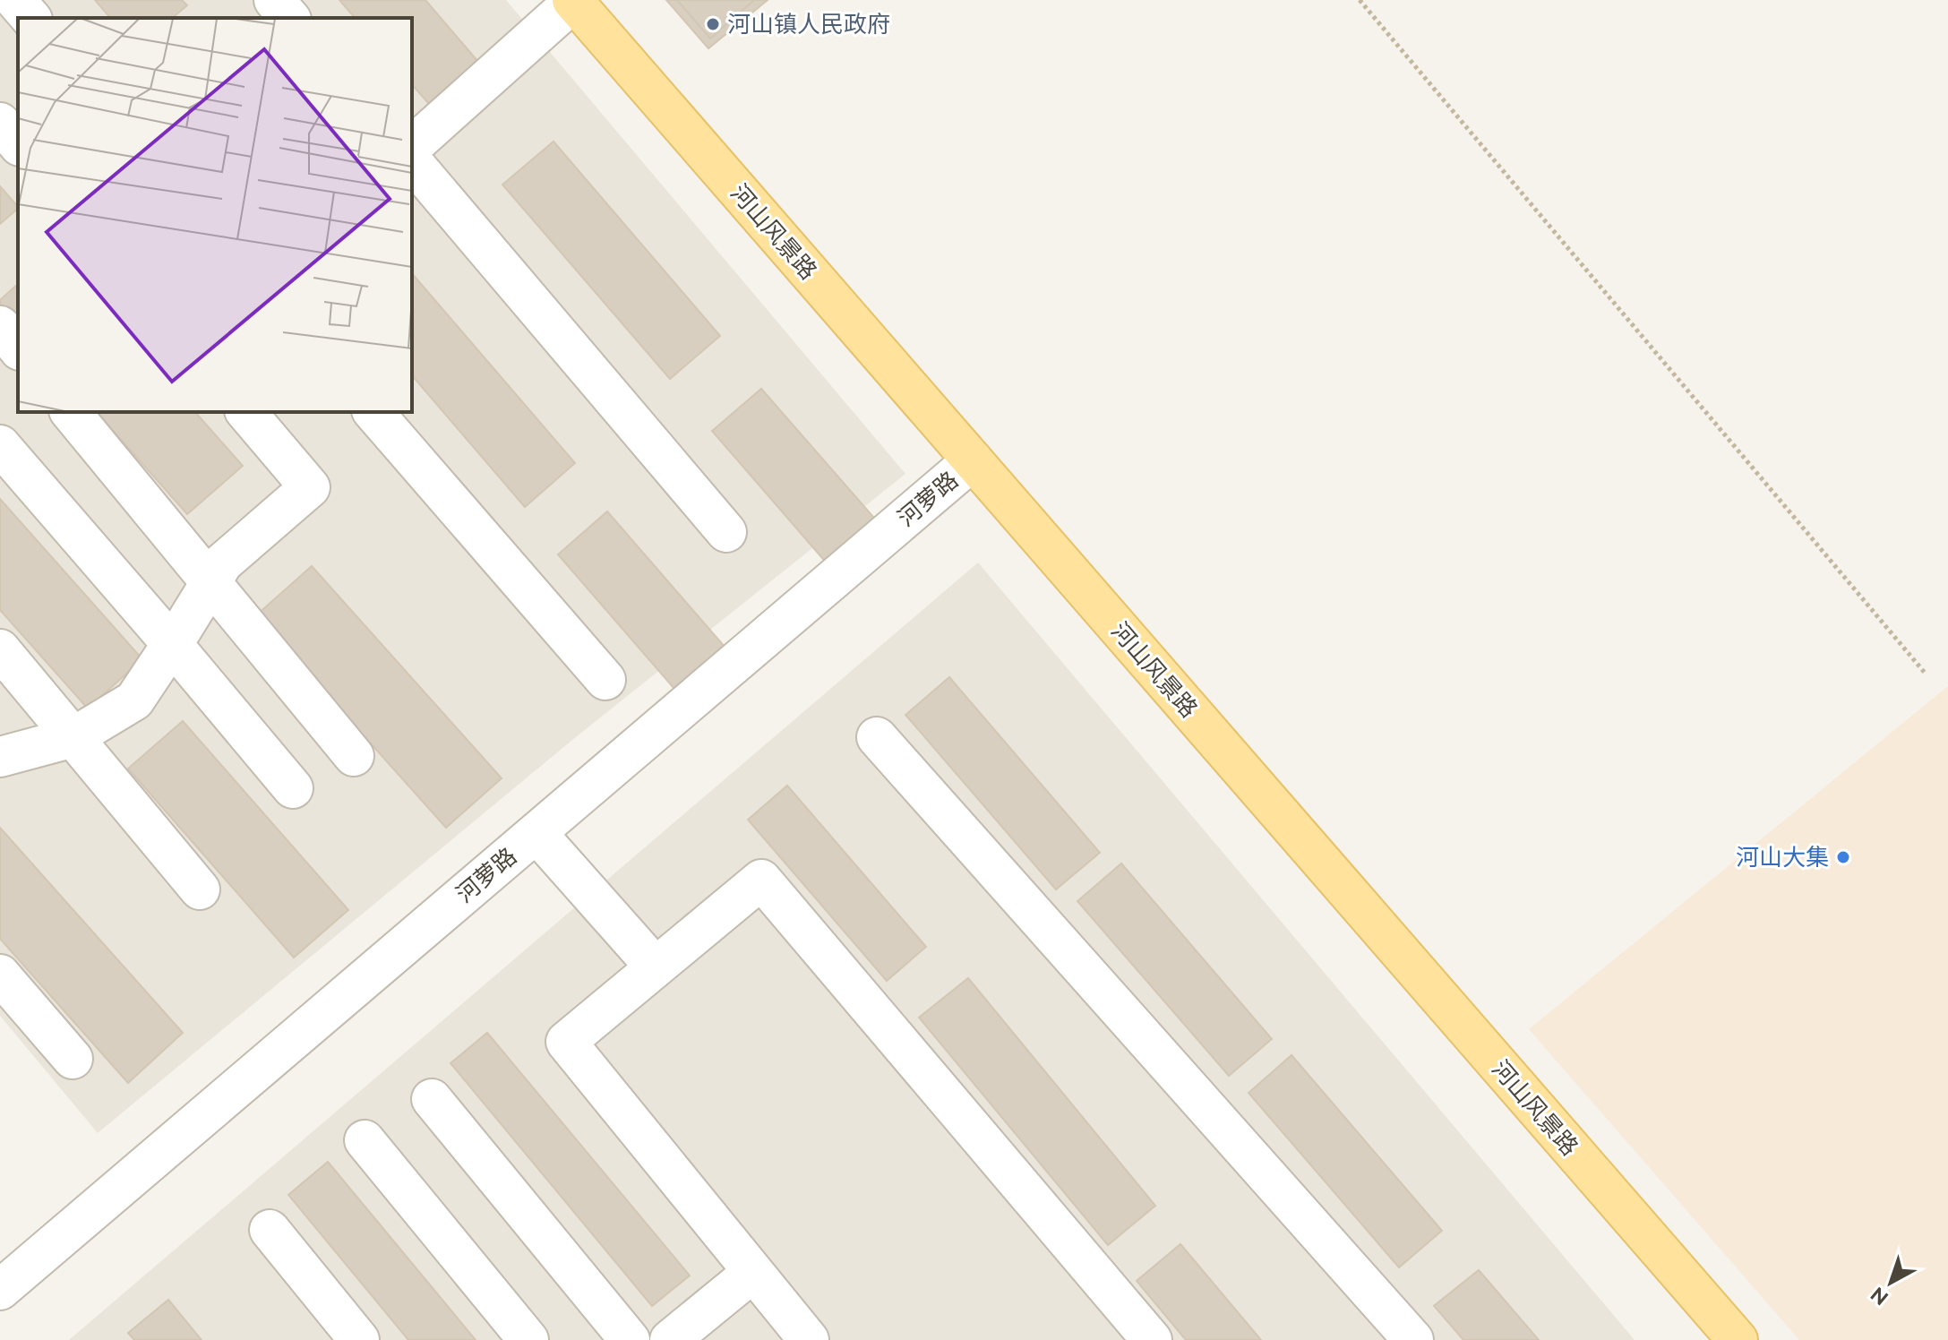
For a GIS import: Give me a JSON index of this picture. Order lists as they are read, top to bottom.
{
  "streets": {
    "main road": ["河山风景路"],
    "street": ["河萝路"]
  },
  "crossings": [
    ["河山风景路", "河萝路"]
  ],
  "places": ["河山镇人民政府", "河山大集"],
  "north": "bottom left"
}
